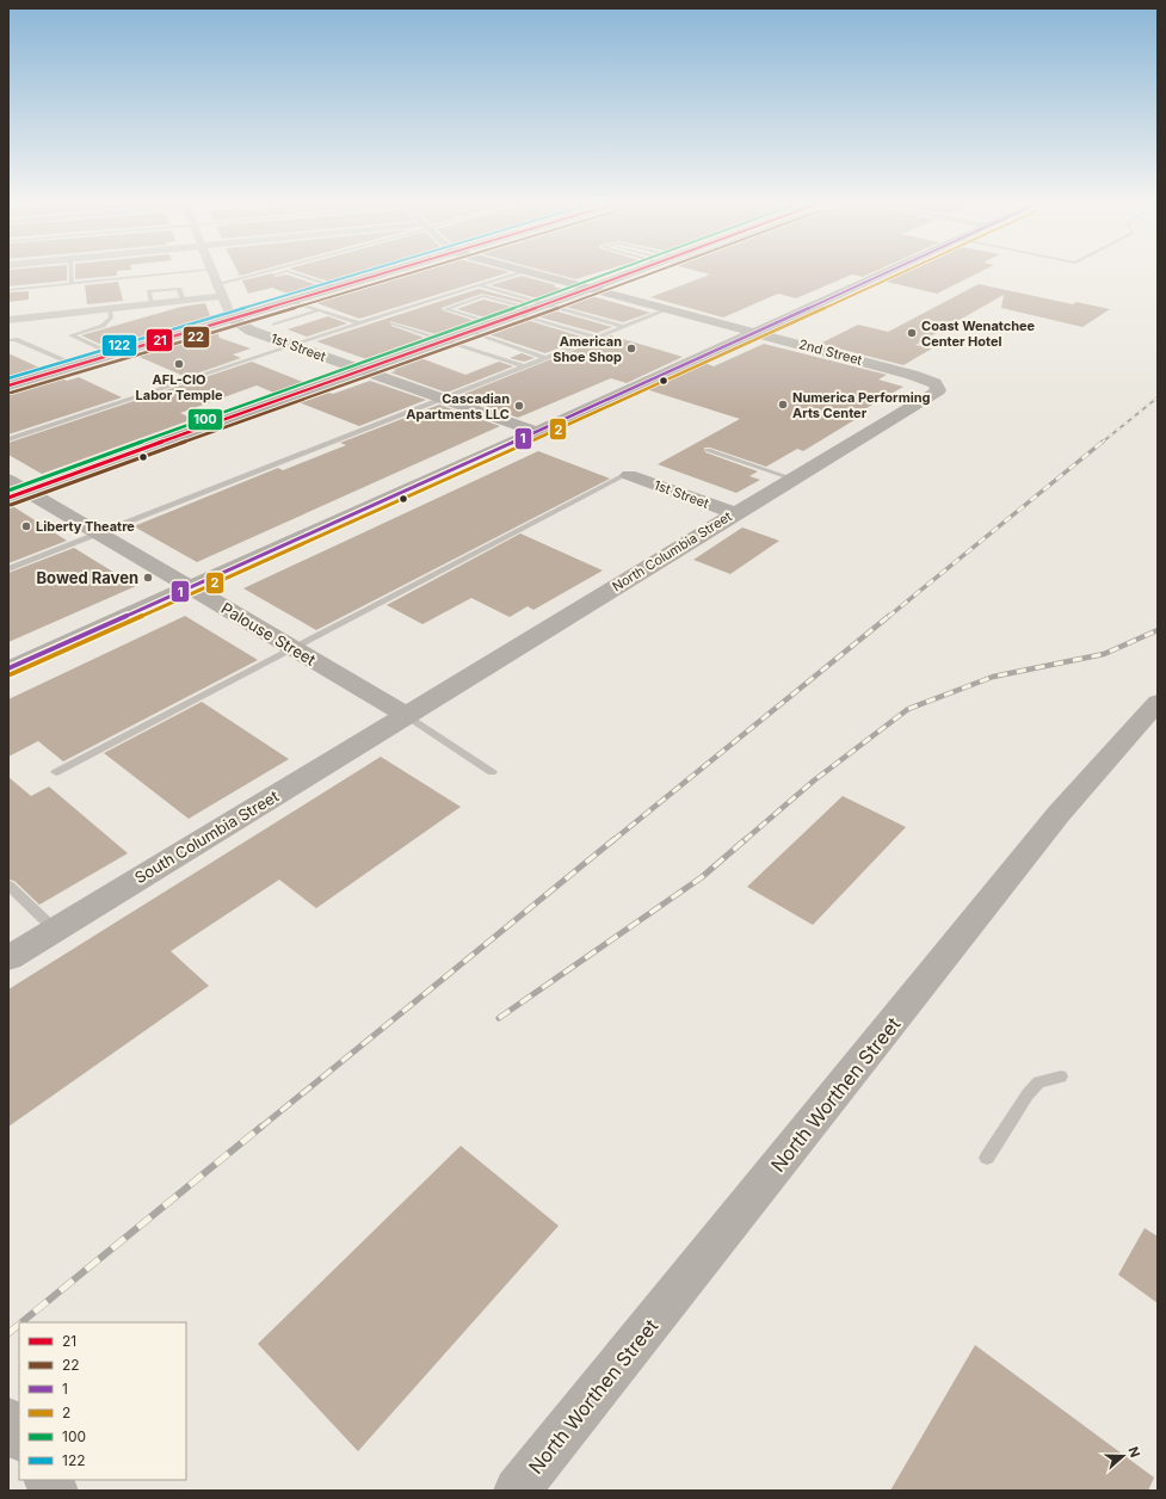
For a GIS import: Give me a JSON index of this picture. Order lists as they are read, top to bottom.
{
  "streets": {
    "street": [
      "1st Street",
      "2nd Street",
      "North Columbia Street",
      "Palouse Street",
      "South Columbia Street",
      "North Worthen Street"
    ]
  },
  "crossings": [
    ["1st Street", "North Columbia Street"],
    ["2nd Street", "North Columbia Street"],
    ["North Columbia Street", "Palouse Street"],
    ["North Columbia Street", "South Columbia Street"],
    ["Palouse Street", "South Columbia Street"]
  ],
  "places": [
    "Coast Wenatchee Center Hotel",
    "American Shoe Shop",
    "AFL-CIO Labor Temple",
    "Numerica Performing Arts Center",
    "Cascadian Apartments LLC",
    "Liberty Theatre",
    "Bowed Raven"
  ],
  "lines": [
    "transit line 21",
    "transit line 22",
    "transit line 1",
    "transit line 2",
    "transit line 100",
    "transit line 122"
  ],
  "legend": [
    "21",
    "22",
    "1",
    "2",
    "100",
    "122"
  ],
  "north": "right"
}
